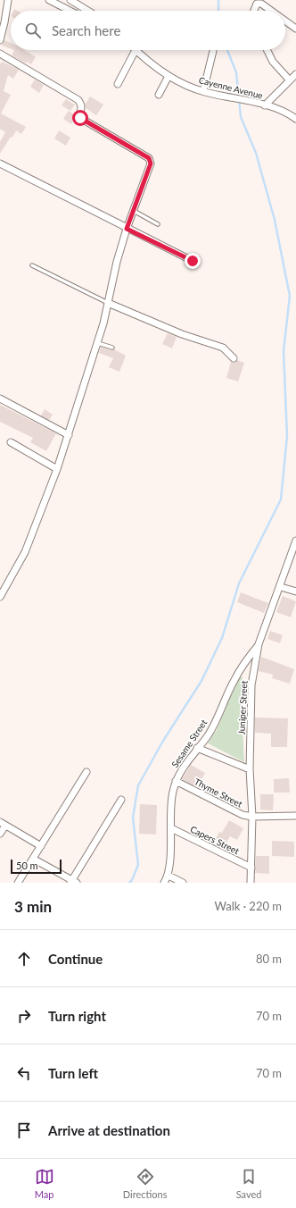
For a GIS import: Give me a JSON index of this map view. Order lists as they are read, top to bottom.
{
  "streets": {
    "street": [
      "Cayenne Avenue",
      "Juniper Street",
      "Sesame Street",
      "Thyme Street",
      "Capers Street"
    ]
  },
  "crossings": [
    ["Juniper Street", "Sesame Street"],
    ["Juniper Street", "Thyme Street"],
    ["Juniper Street", "Capers Street"],
    ["Sesame Street", "Thyme Street"],
    ["Sesame Street", "Capers Street"]
  ],
  "scale_bar": "50 m",
  "page": {
    "search": "Search here",
    "scale": "50 m",
    "heading": ["3 min", "Walk · 220 m"],
    "list": [
      ["Continue", "80 m"],
      ["Turn right", "70 m"],
      ["Turn left", "70 m"],
      "Arrive at destination"
    ],
    "nav": ["Map", "Directions", "Saved"]
  }
}
